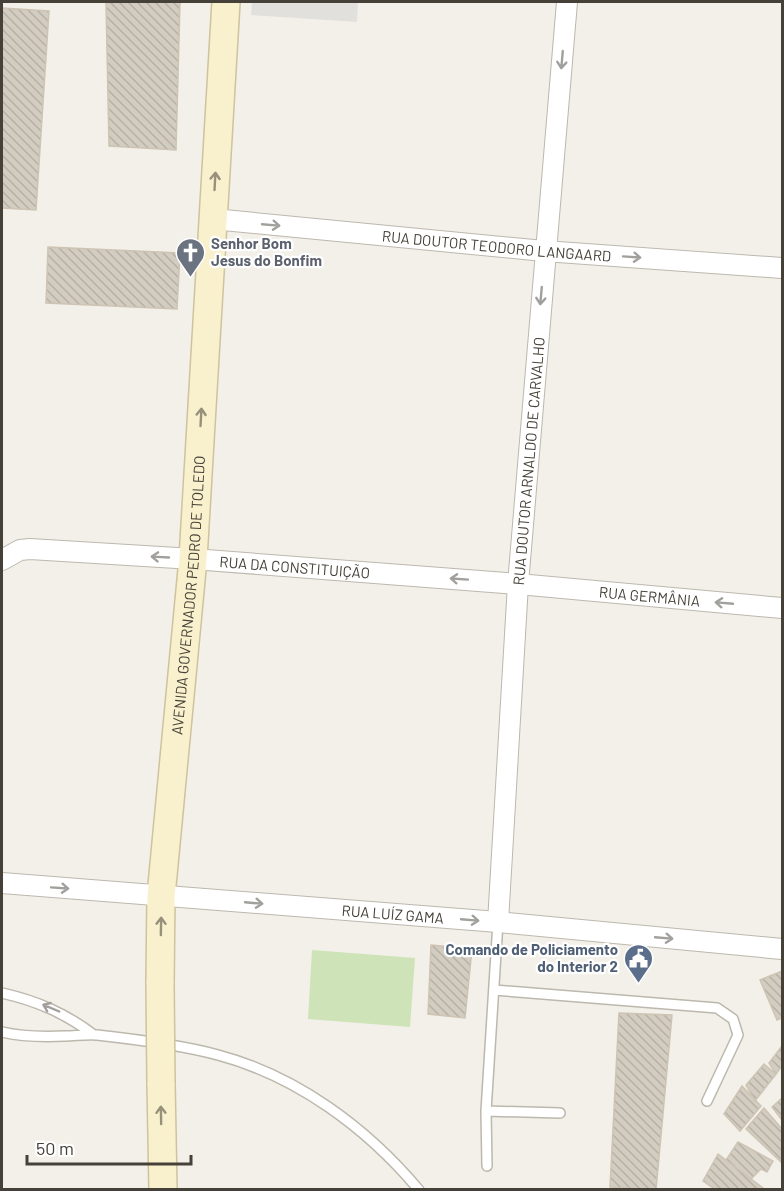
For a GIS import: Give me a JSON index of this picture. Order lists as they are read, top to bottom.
{
  "streets": {
    "main road": ["AVENIDA GOVERNADOR PEDRO DE TOLEDO"],
    "street": [
      "RUA DOUTOR TEODORO LANGAARD",
      "RUA DOUTOR ARNALDO DE CARVALHO",
      "RUA DA CONSTITUIÇÃO",
      "RUA GERMÂNIA",
      "RUA LUÍZ GAMA"
    ]
  },
  "crossings": [
    ["RUA DOUTOR TEODORO LANGAARD", "RUA DOUTOR ARNALDO DE CARVALHO"],
    ["RUA DOUTOR TEODORO LANGAARD", "AVENIDA GOVERNADOR PEDRO DE TOLEDO"],
    ["RUA DOUTOR ARNALDO DE CARVALHO", "RUA DA CONSTITUIÇÃO"],
    ["RUA DOUTOR ARNALDO DE CARVALHO", "RUA GERMÂNIA"],
    ["RUA DOUTOR ARNALDO DE CARVALHO", "RUA LUÍZ GAMA"],
    ["RUA DA CONSTITUIÇÃO", "AVENIDA GOVERNADOR PEDRO DE TOLEDO"],
    ["RUA DA CONSTITUIÇÃO", "RUA GERMÂNIA"],
    ["AVENIDA GOVERNADOR PEDRO DE TOLEDO", "RUA LUÍZ GAMA"]
  ],
  "one_way": [
    "RUA DOUTOR TEODORO LANGAARD",
    "RUA DOUTOR ARNALDO DE CARVALHO",
    "RUA DA CONSTITUIÇÃO",
    "AVENIDA GOVERNADOR PEDRO DE TOLEDO",
    "RUA GERMÂNIA",
    "RUA LUÍZ GAMA"
  ],
  "places": {
    "church": ["Senhor Bom Jesus do Bonfim"],
    "public building": ["Comando de Policiamento do Interior 2"]
  },
  "scale_bar": "50 m"
}
